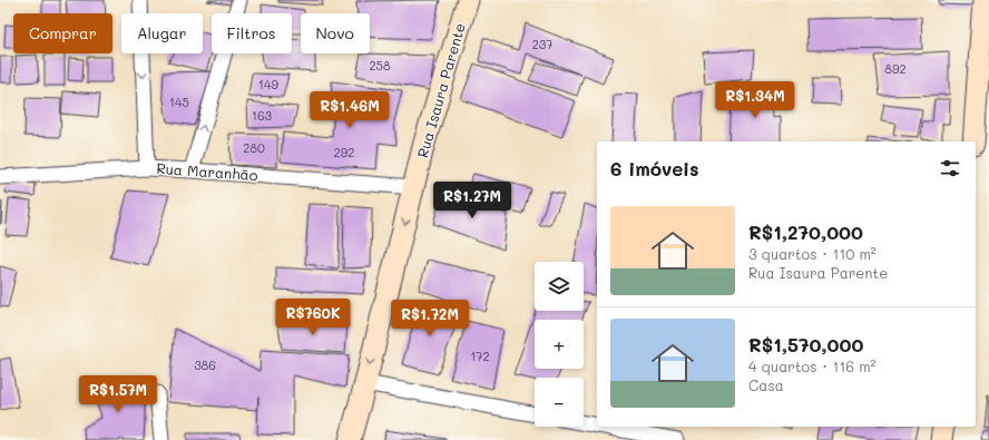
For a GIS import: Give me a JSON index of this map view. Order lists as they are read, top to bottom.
{
  "streets": {
    "street": ["Rua Isaura Parente", "Rua Maranhão"]
  },
  "crossings": [
    ["Rua Isaura Parente", "Rua Maranhão"]
  ],
  "one_way": ["Rua Isaura Parente"],
  "house_numbers": [
    "237",
    "258",
    "892",
    "149",
    "145",
    "163",
    "280",
    "292",
    "172",
    "386"
  ],
  "page": {
    "chip": [
      "Comprar",
      "Alugar",
      "Filtros",
      "Novo"
    ],
    "price": [
      "R$1.34M",
      "R$1.46M",
      "R$1.27M",
      "R$760K",
      "R$1.72M",
      "R$1.57M"
    ],
    "heading": "6 imóveis",
    "list": [
      {
        "name": "R$1,270,000",
        "note": "3 quartos · 110 m² · Rua Isaura Parente"
      },
      {
        "name": "R$1,570,000",
        "note": "4 quartos · 116 m² · Casa"
      }
    ],
    "map_buttons": ["+", "−"]
  }
}
